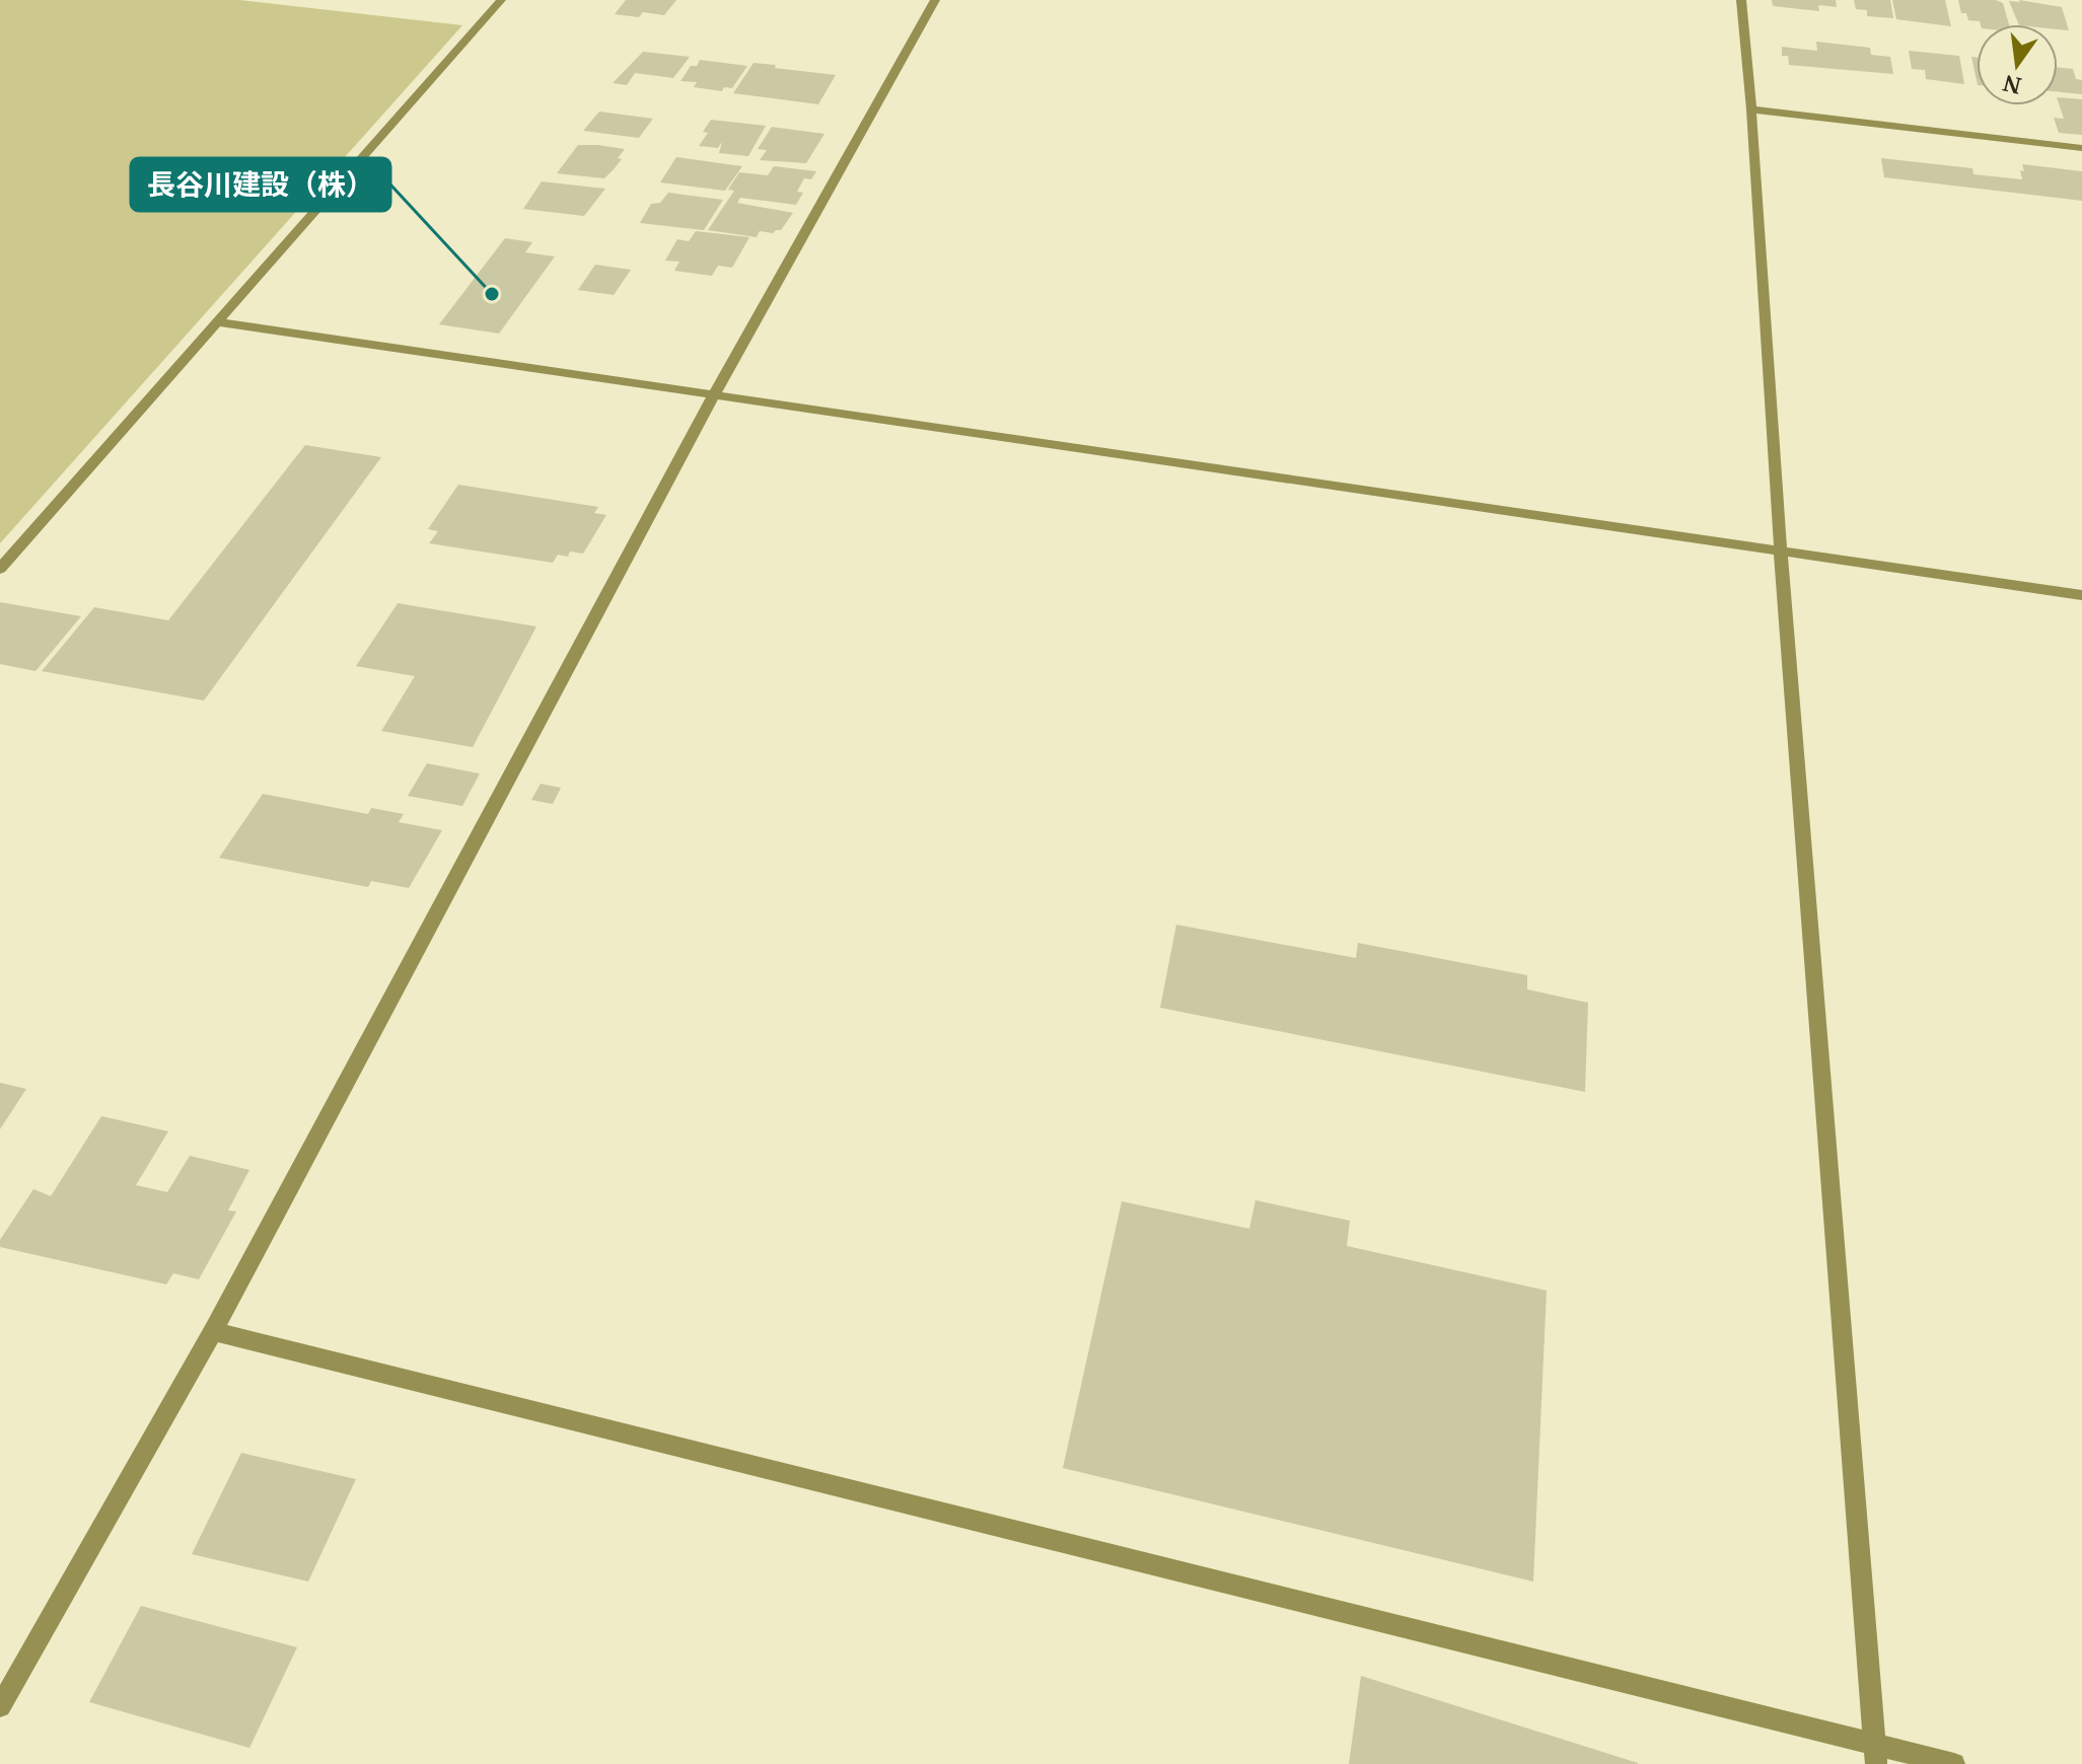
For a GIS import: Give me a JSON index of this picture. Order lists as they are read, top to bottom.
{
  "places": ["長谷川建設（株）"],
  "north": "bottom"
}
